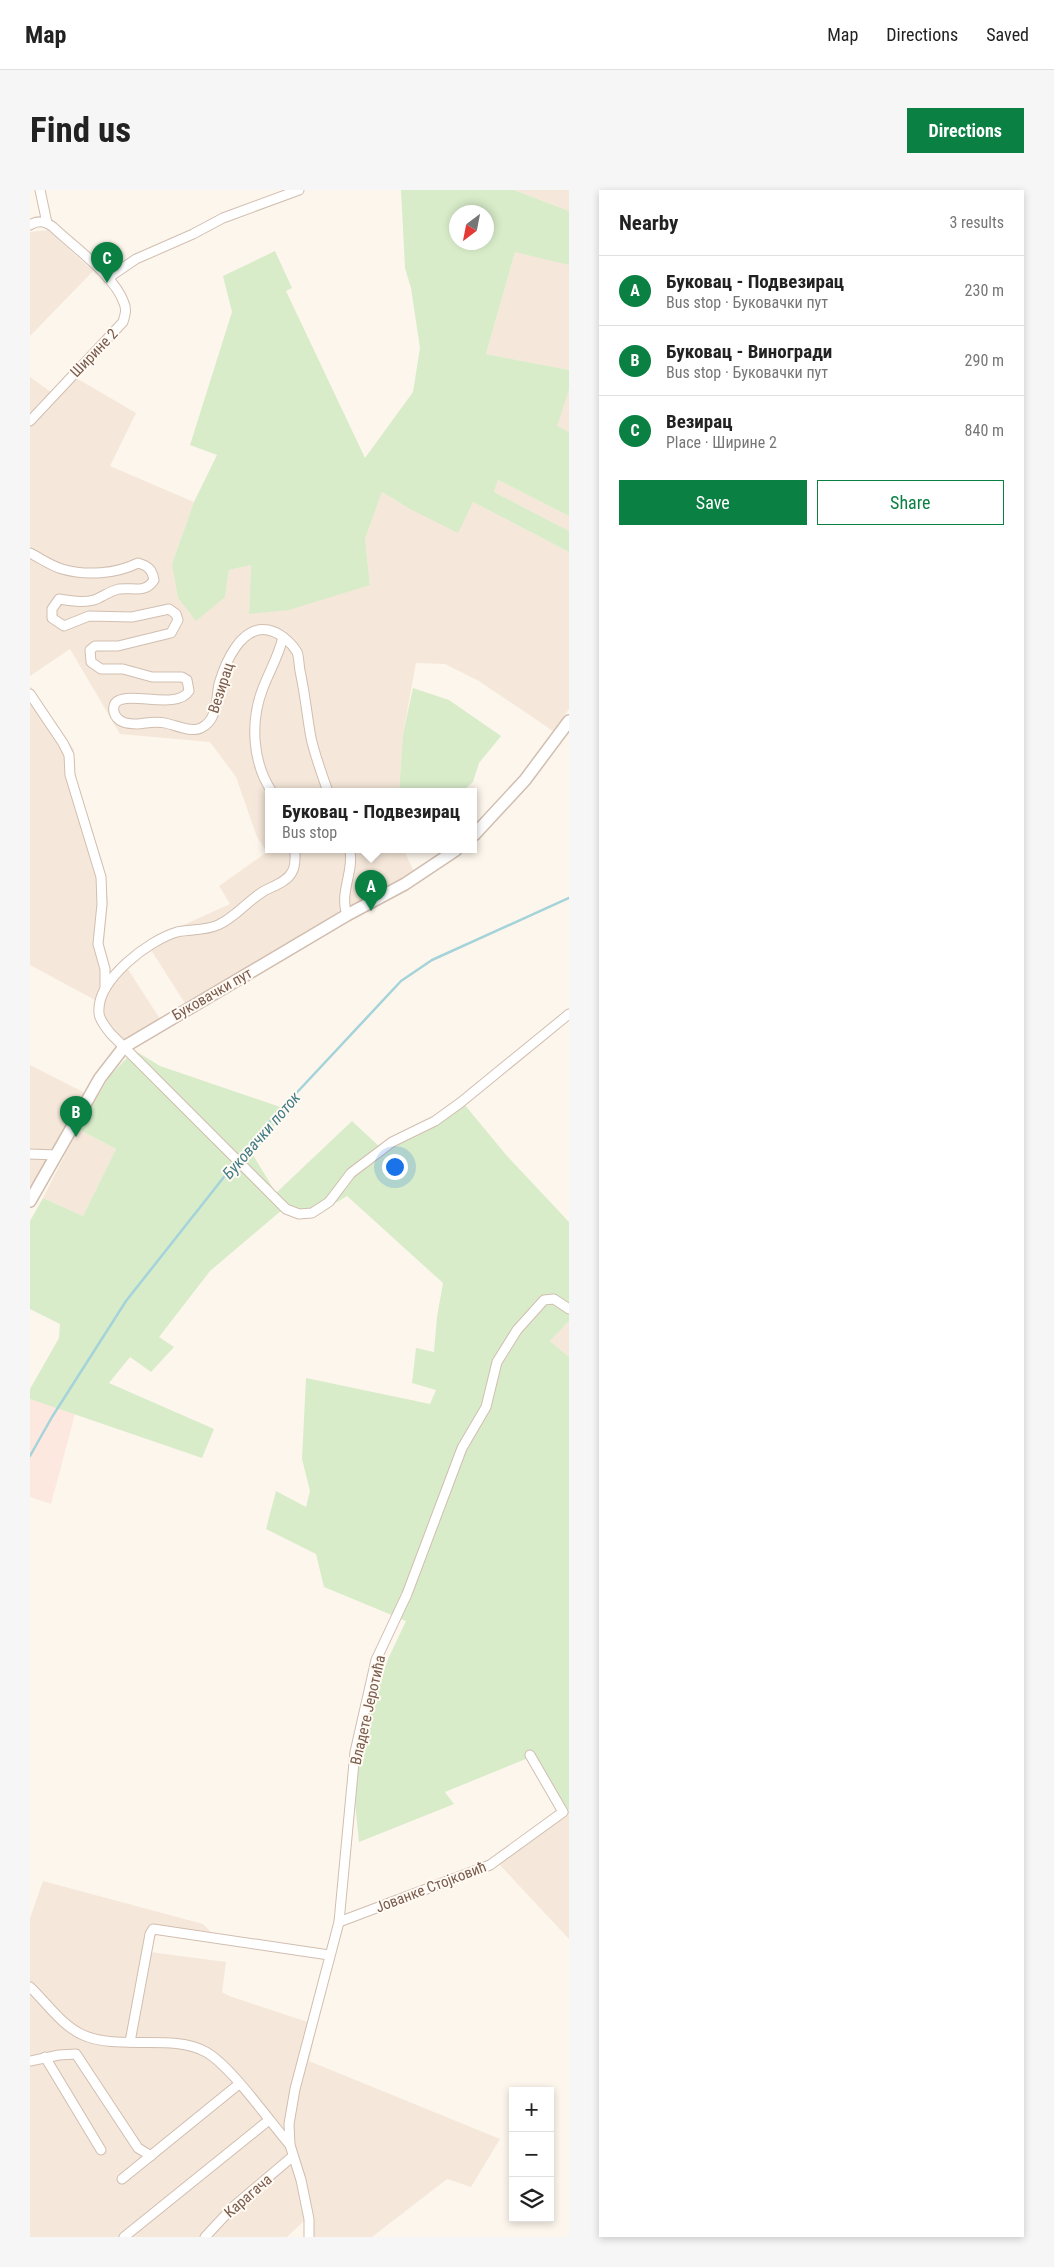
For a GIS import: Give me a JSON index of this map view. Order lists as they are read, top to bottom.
{
  "streets": {
    "street": [
      "Ширине 2",
      "Везирац",
      "Буковачки пут",
      "Владете Јеротића",
      "Јованке Стојковић",
      "Карагача"
    ]
  },
  "crossings": [
    ["Владете Јеротића", "Јованке Стојковић"],
    ["Владете Јеротића", "Карагача"]
  ],
  "water": ["Буковачки поток"],
  "north": "bottom left",
  "page": {
    "header": "Map",
    "nav": ["Map", "Directions", "Saved"],
    "buttons": [
      "Directions",
      ["Save", "Share"]
    ],
    "title": "Find us",
    "heading": ["Nearby", "3 results"],
    "pins": ["C", "A", "B"],
    "list": [
      {
        "mark": "A",
        "name": "Буковац - Подвезирац",
        "note": "Bus stop · Буковачки пут",
        "value": "230 m"
      },
      {
        "mark": "B",
        "name": "Буковац - Виногради",
        "note": "Bus stop · Буковачки пут",
        "value": "290 m"
      },
      {
        "mark": "C",
        "name": "Везирац",
        "note": "Place · Ширине 2",
        "value": "840 m"
      }
    ],
    "popup": ["Буковац - Подвезирац", "Bus stop"],
    "map_buttons": ["+", "−"]
  }
}
